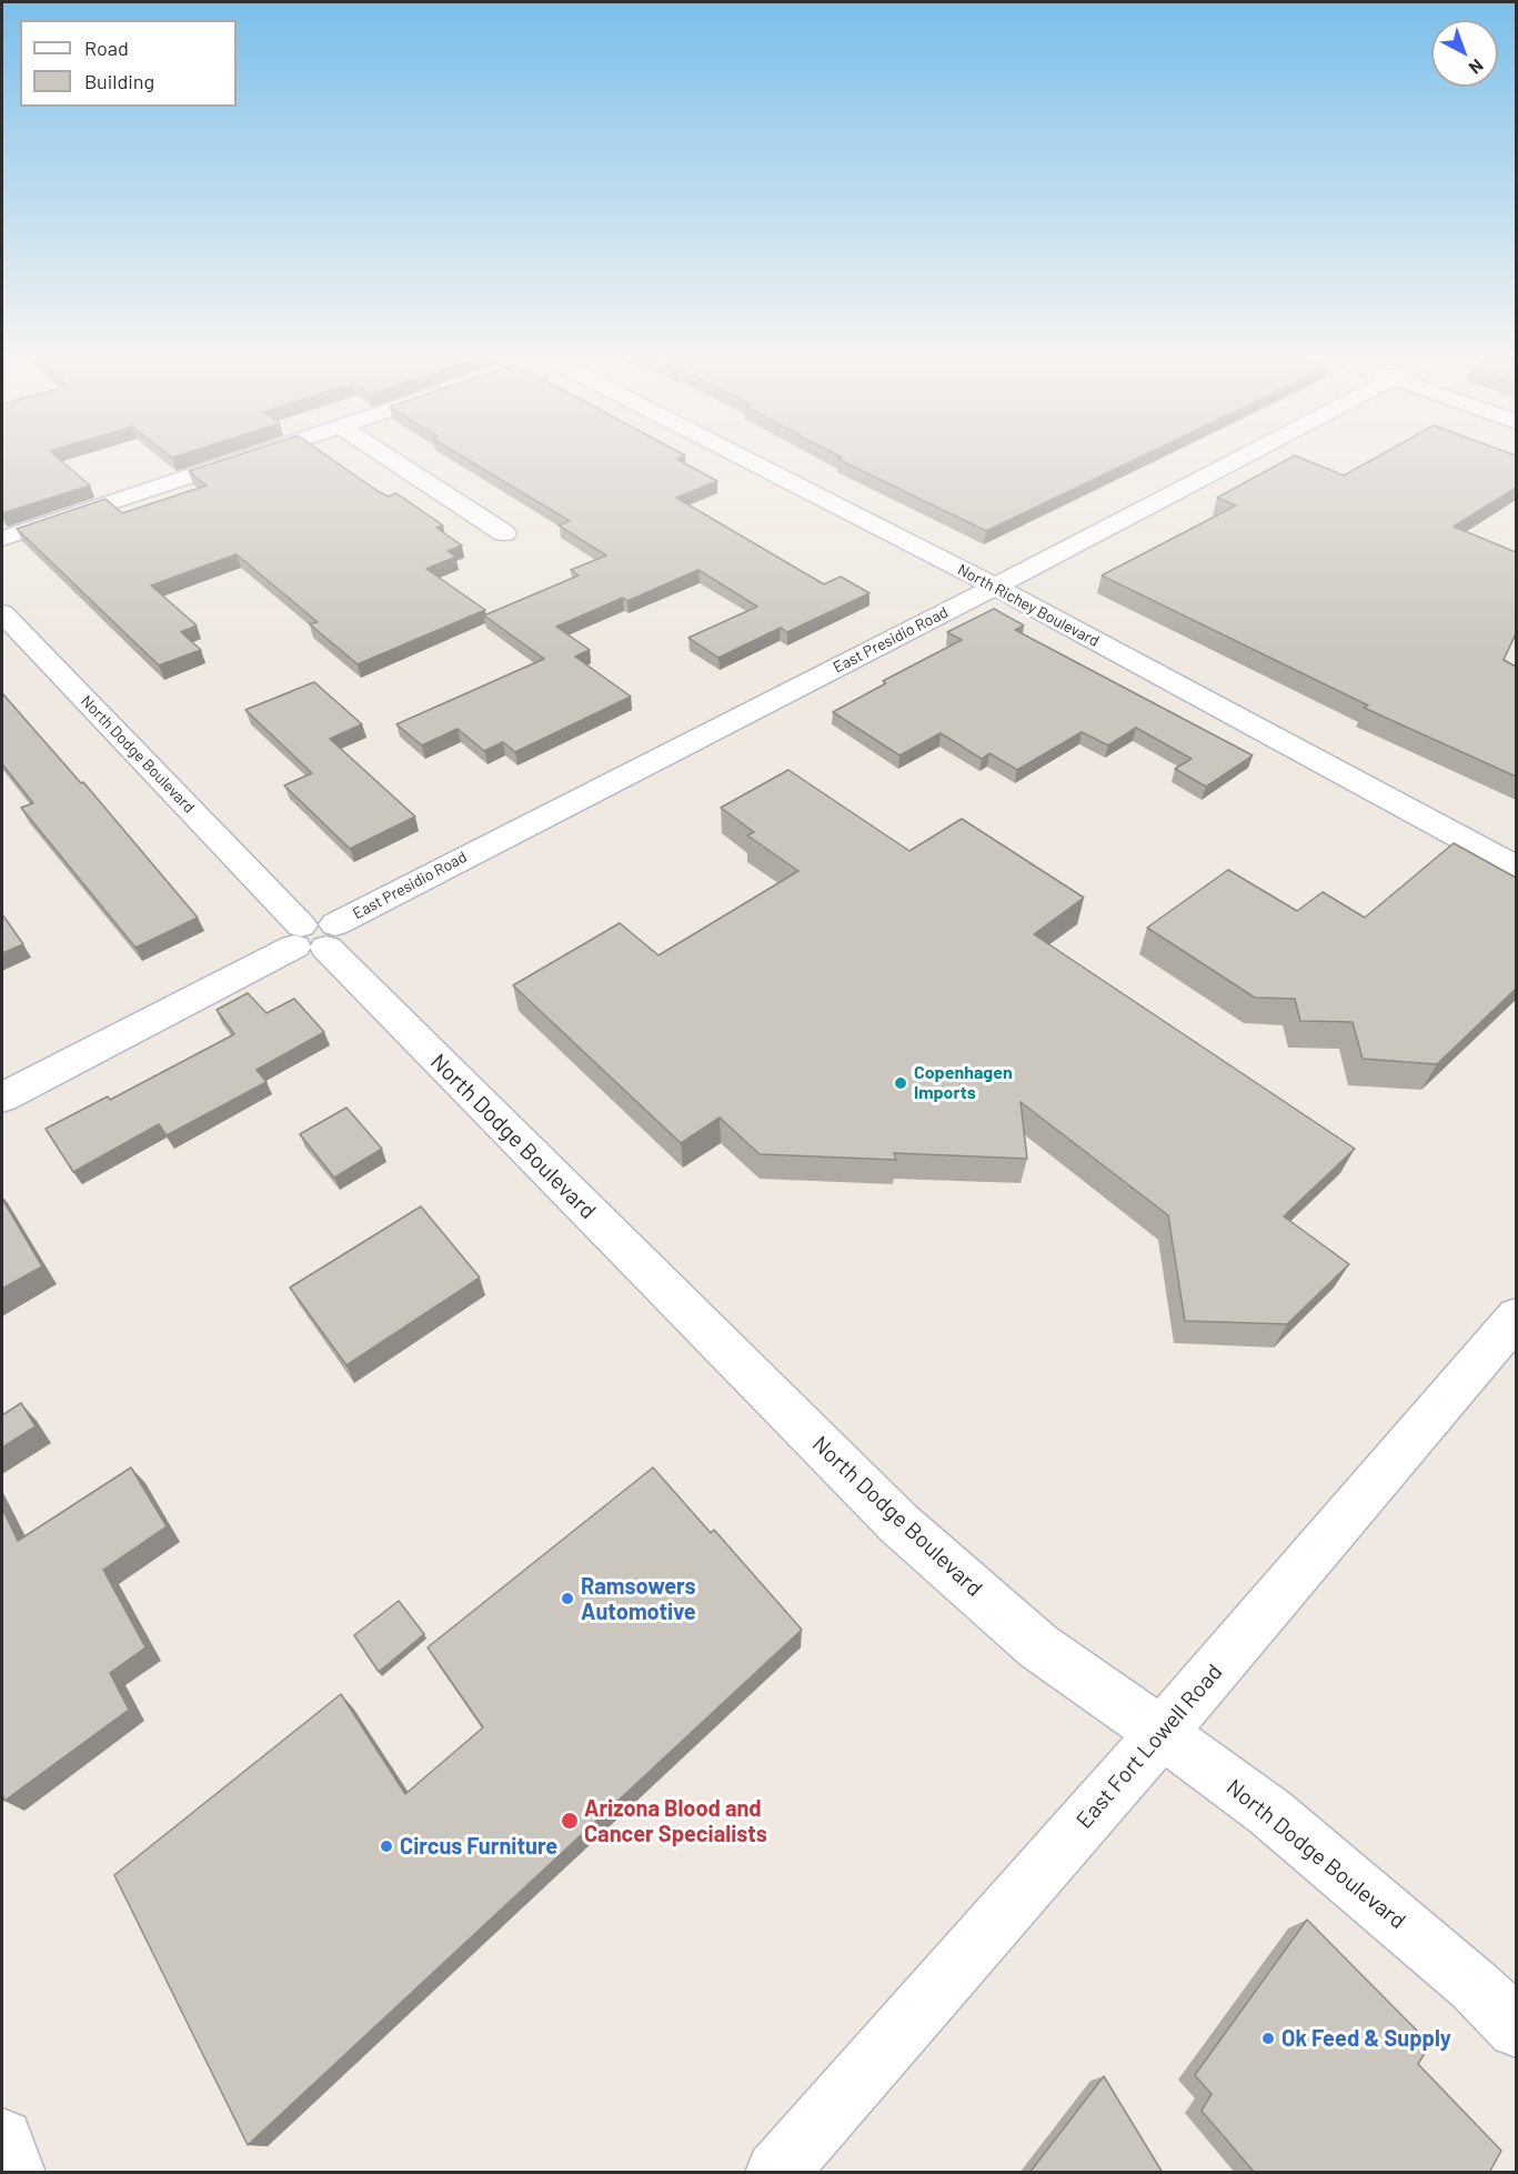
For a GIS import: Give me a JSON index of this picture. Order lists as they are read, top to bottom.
{
  "streets": {
    "street": [
      "North Richey Boulevard",
      "East Presidio Road",
      "North Dodge Boulevard",
      "East Fort Lowell Road"
    ]
  },
  "crossings": [
    ["North Richey Boulevard", "East Presidio Road"],
    ["East Presidio Road", "North Dodge Boulevard"],
    ["North Dodge Boulevard", "East Fort Lowell Road"]
  ],
  "places": [
    "Copenhagen Imports",
    "Ramsowers Automotive",
    "Arizona Blood and Cancer Specialists",
    "Circus Furniture",
    "Ok Feed & Supply"
  ],
  "legend": ["Road", "Building"],
  "north": "bottom right"
}
